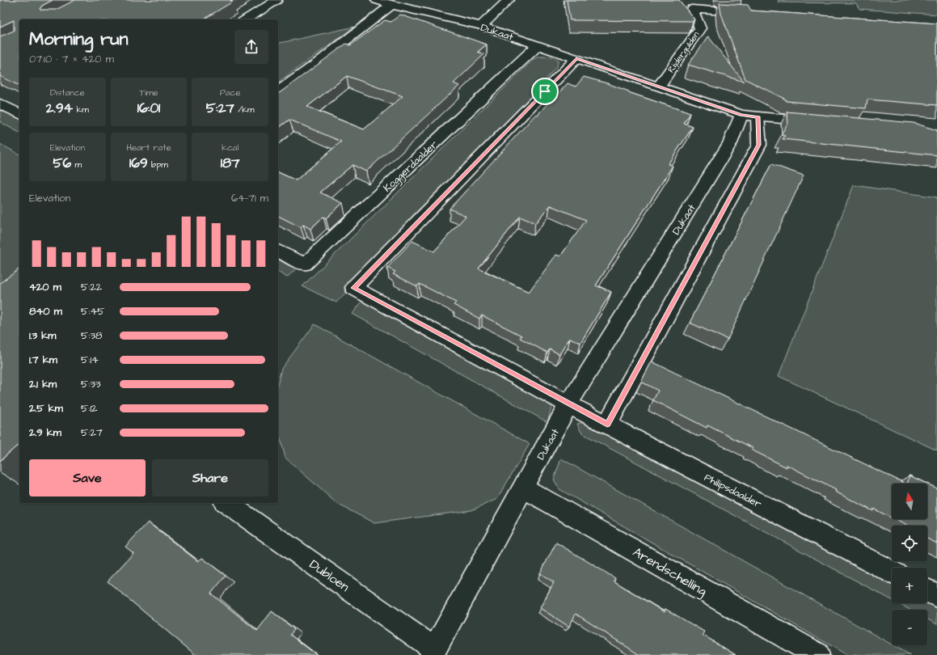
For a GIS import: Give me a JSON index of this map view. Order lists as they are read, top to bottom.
{
  "streets": {
    "street": [
      "Dukaat",
      "Rijdergulden",
      "Koggerdaalder",
      "Philipsdaalder",
      "Arendschelling",
      "Dubloen"
    ]
  },
  "crossings": [
    ["Dukaat", "Rijdergulden"],
    ["Dukaat", "Koggerdaalder"],
    ["Dukaat", "Philipsdaalder"],
    ["Dukaat", "Arendschelling"],
    ["Dukaat", "Dubloen"]
  ],
  "north": "top",
  "page": {
    "heading": ["Morning run", "07:10 · 7 × 420 m"],
    "stats": [
      ["Distance", "2.94 km"],
      ["Time", "16:01"],
      ["Pace", "5:27 /km"],
      ["Elevation", "56 m"],
      ["Heart rate", "169 bpm"],
      ["kcal", "187"]
    ],
    "chart": ["Elevation", "64–71 m"],
    "list": [
      {
        "name": "420 m",
        "note": "5:22"
      },
      {
        "name": "840 m",
        "note": "5:45"
      },
      {
        "name": "1.3 km",
        "note": "5:38"
      },
      {
        "name": "1.7 km",
        "note": "5:14"
      },
      {
        "name": "2.1 km",
        "note": "5:33"
      },
      {
        "name": "2.5 km",
        "note": "5:12"
      },
      {
        "name": "2.9 km",
        "note": "5:27"
      }
    ],
    "buttons": ["Save", "Share"],
    "map_buttons": ["+", "−"]
  }
}
